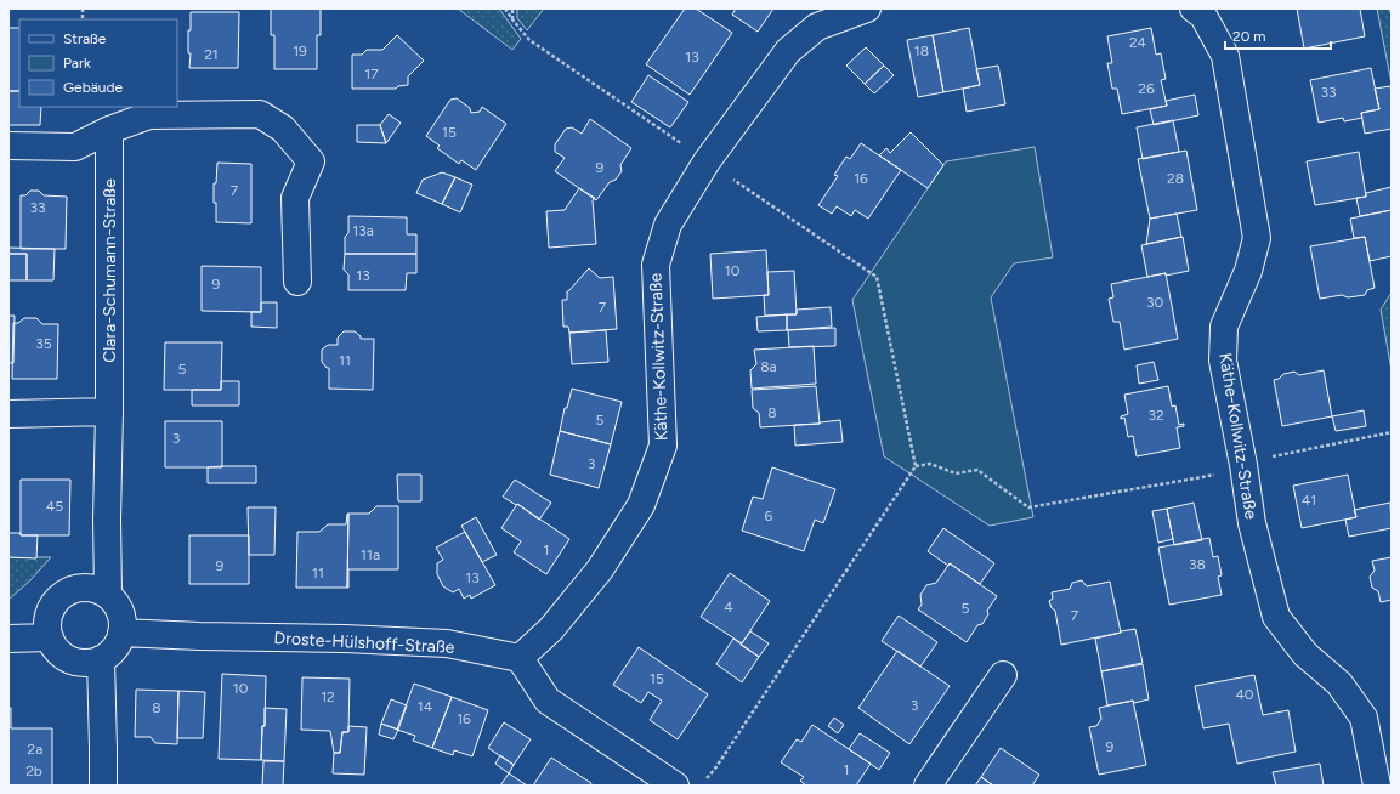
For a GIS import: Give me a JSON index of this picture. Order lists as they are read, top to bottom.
{
  "streets": {
    "street": ["Clara-Schumann-Straße", "Käthe-Kollwitz-Straße", "Droste-Hülshoff-Straße"]
  },
  "crossings": [
    ["Clara-Schumann-Straße", "Droste-Hülshoff-Straße"],
    ["Käthe-Kollwitz-Straße", "Droste-Hülshoff-Straße"]
  ],
  "house_numbers": [
    "24",
    "19",
    "18",
    "21",
    "13",
    "17",
    "26",
    "33",
    "15",
    "9",
    "16",
    "28",
    "7",
    "33",
    "13a",
    "10",
    "13",
    "9",
    "30",
    "7",
    "35",
    "11",
    "8a",
    "5",
    "8",
    "32",
    "5",
    "3",
    "3",
    "41",
    "45",
    "6",
    "1",
    "11a",
    "38",
    "9",
    "11",
    "13",
    "4",
    "5",
    "7",
    "15",
    "10",
    "40",
    "12",
    "3",
    "14",
    "8",
    "16",
    "9",
    "2a",
    "1",
    "2b"
  ],
  "legend": ["Straße", "Park", "Gebäude"],
  "scale_bar": "20 m"
}
